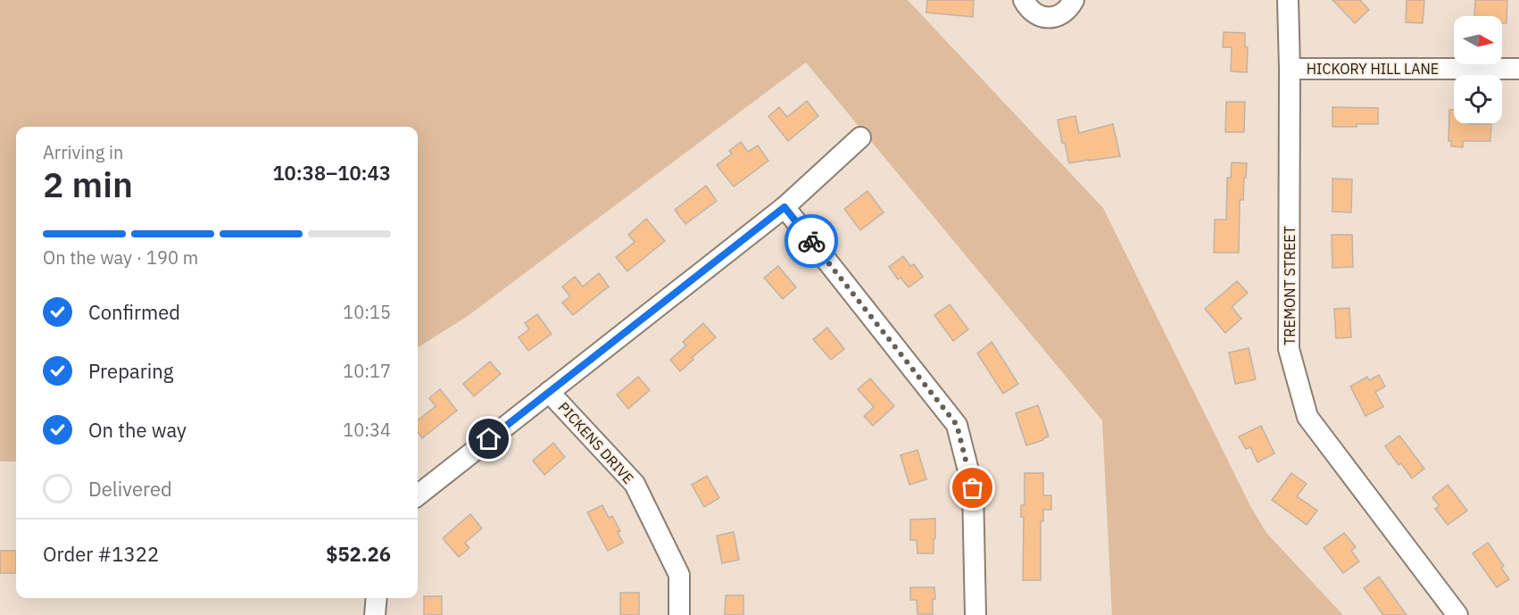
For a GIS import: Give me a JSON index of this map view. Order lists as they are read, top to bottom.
{
  "streets": {
    "street": ["HICKORY HILL LANE", "TREMONT STREET", "PICKENS DRIVE"]
  },
  "crossings": [
    ["HICKORY HILL LANE", "TREMONT STREET"]
  ],
  "north": "right",
  "page": {
    "heading": ["2 min", "Arriving in", "10:38–10:43"],
    "panel": ["Order #1322", "$52.26"],
    "bar": "On the way · 190 m",
    "list": [
      ["Confirmed", "10:15"],
      ["Preparing", "10:17"],
      ["On the way", "10:34"],
      "Delivered"
    ]
  }
}
